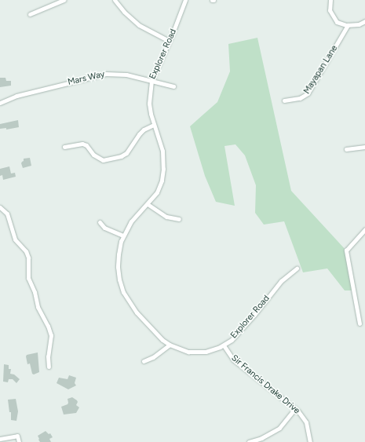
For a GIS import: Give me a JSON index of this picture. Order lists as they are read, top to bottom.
{
  "streets": {
    "street": [
      "Explorer Road",
      "Mayapan Lane",
      "Mars Way",
      "Sir Francis Drake Drive"
    ]
  },
  "crossings": [
    ["Explorer Road", "Mars Way"],
    ["Explorer Road", "Sir Francis Drake Drive"]
  ]
}
